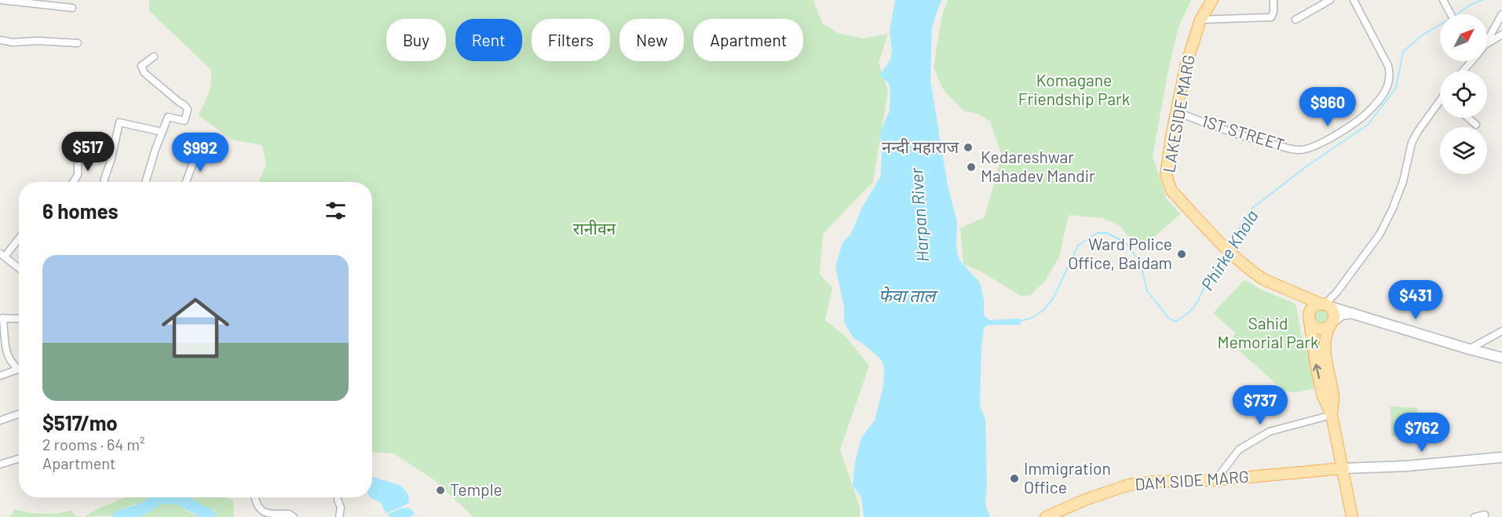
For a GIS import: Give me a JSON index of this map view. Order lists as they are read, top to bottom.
{
  "streets": {
    "main road": ["LAKESIDE MARG", "DAM SIDE MARG"],
    "street": ["1ST STREET"]
  },
  "crossings": [
    ["LAKESIDE MARG", "1ST STREET"]
  ],
  "water": ["Harpan River", "Phirke Khola", "फेवा ताल"],
  "parks": ["Komagane Friendship Park", "रानीवन", "Sahid Memorial Park"],
  "places": [
    "नन्दी महाराज",
    "Kedareshwar Mahadev Mandir",
    "Ward Police Office, Baidam",
    "Immigration Office",
    "Temple"
  ],
  "north": "top right",
  "page": {
    "chip": [
      "Buy",
      "Rent",
      "Filters",
      "New",
      "Apartment"
    ],
    "price": [
      "$960",
      "$517",
      "$992",
      "$431",
      "$737",
      "$762"
    ],
    "heading": "6 homes",
    "list": [
      {
        "name": "$517/mo",
        "note": "2 rooms · 64 m² · Apartment"
      }
    ]
  }
}
